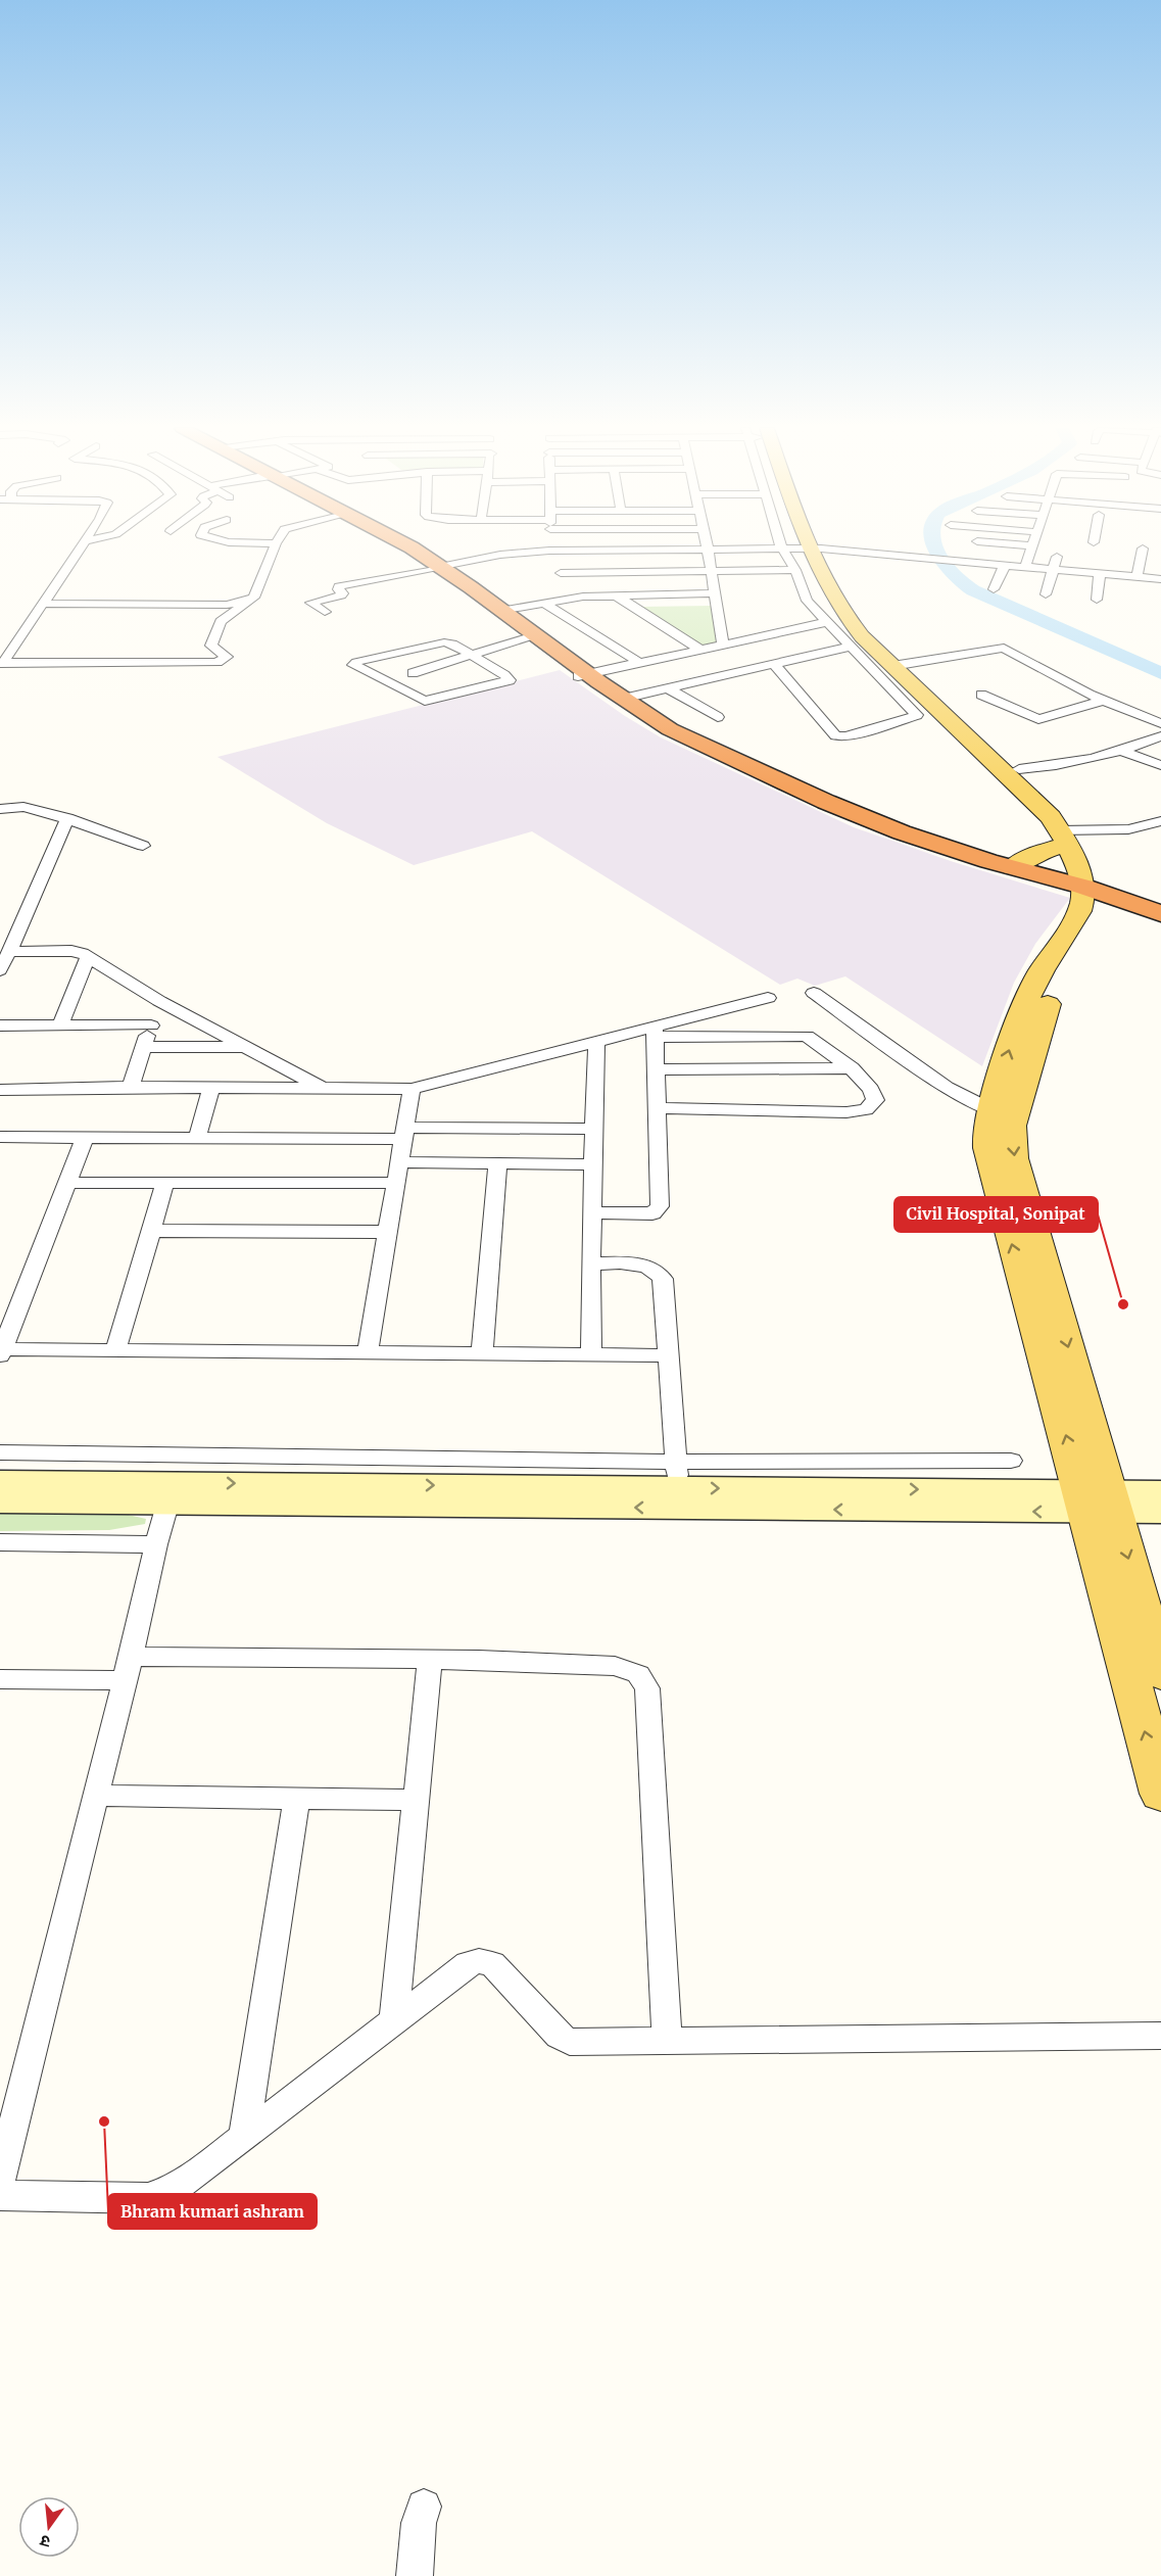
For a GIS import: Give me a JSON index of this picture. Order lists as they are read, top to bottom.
{
  "places": ["Civil Hospital, Sonipat", "Bhram kumari ashram"],
  "north": "bottom"
}
